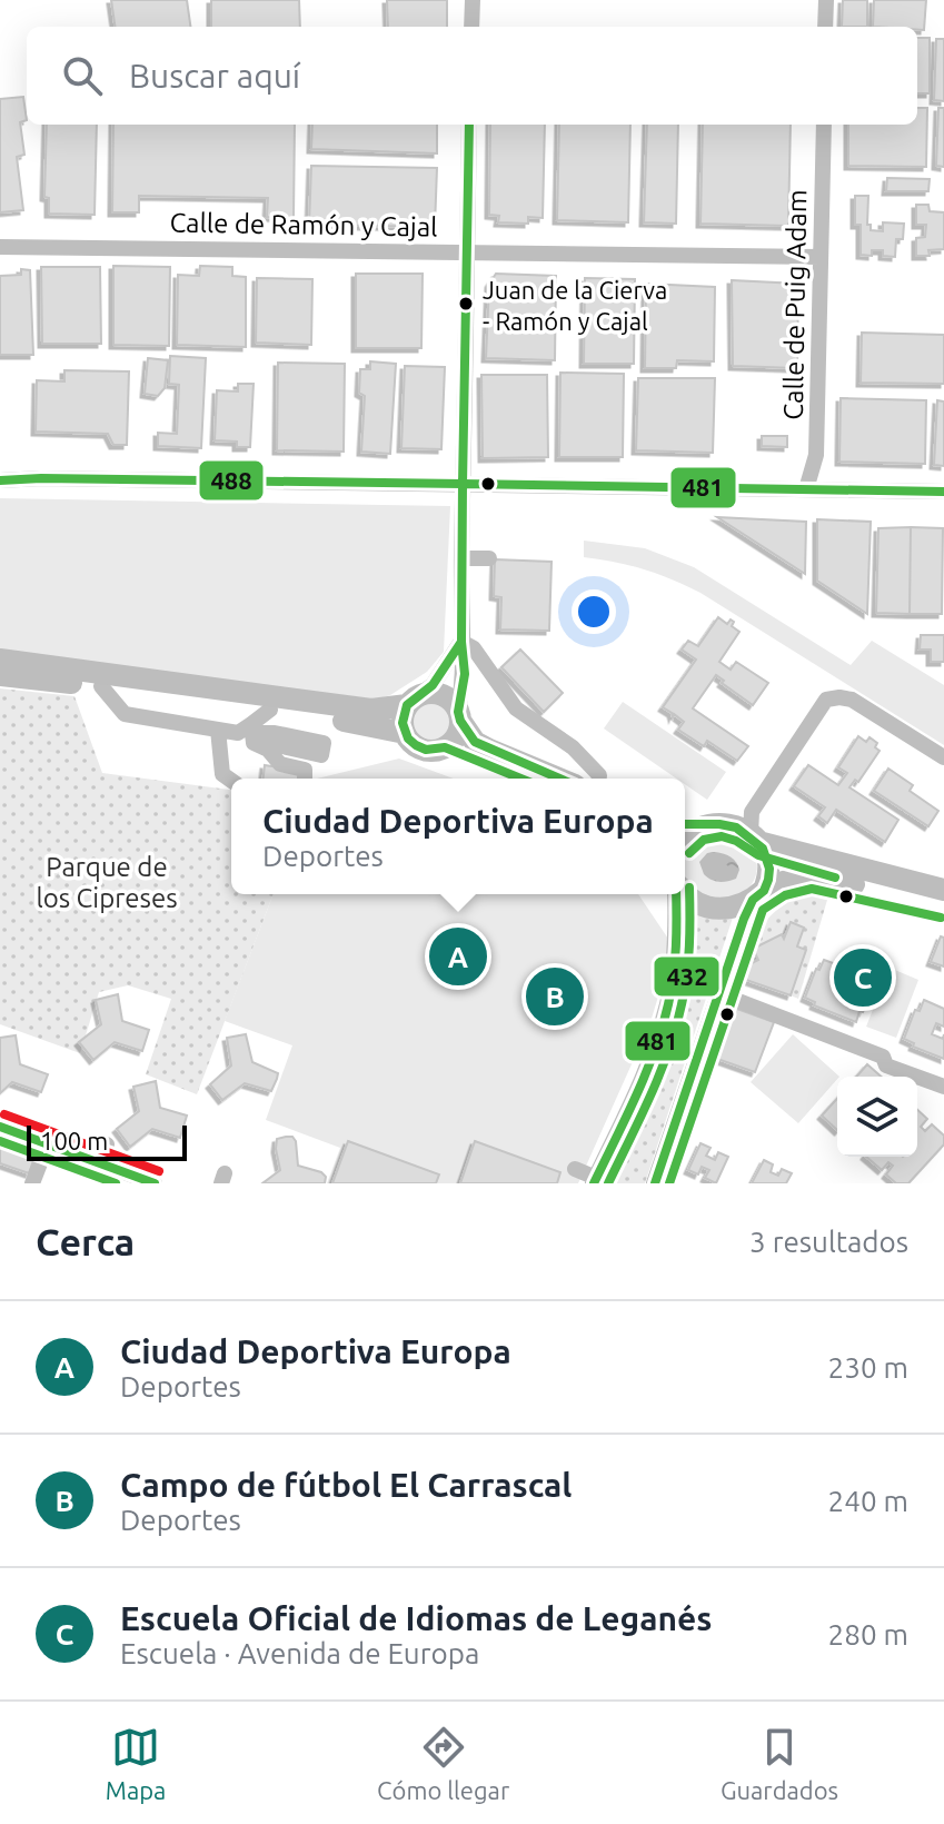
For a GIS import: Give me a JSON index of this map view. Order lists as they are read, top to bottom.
{
  "streets": {
    "street": ["Calle de Ramón y Cajal", "Calle de Puig Adam"]
  },
  "crossings": [
    ["Calle de Ramón y Cajal", "Calle de Puig Adam"]
  ],
  "parks": ["Parque de los Cipreses"],
  "places": ["Juan de la Cierva - Ramón y Cajal"],
  "lines": ["transit line 488", "transit line 481", "transit line 432"],
  "scale_bar": "100 m",
  "page": {
    "search": "Buscar aquí",
    "popup": ["Ciudad Deportiva Europa", "Deportes"],
    "pins": ["A", "C", "B"],
    "scale": "100 m",
    "heading": ["Cerca", "3 resultados"],
    "list": [
      {
        "mark": "A",
        "name": "Ciudad Deportiva Europa",
        "note": "Deportes",
        "value": "230 m"
      },
      {
        "mark": "B",
        "name": "Campo de fútbol El Carrascal",
        "note": "Deportes",
        "value": "240 m"
      },
      {
        "mark": "C",
        "name": "Escuela Oficial de Idiomas de Leganés",
        "note": "Escuela · Avenida de Europa",
        "value": "280 m"
      }
    ],
    "nav": ["Mapa", "Cómo llegar", "Guardados"]
  }
}
